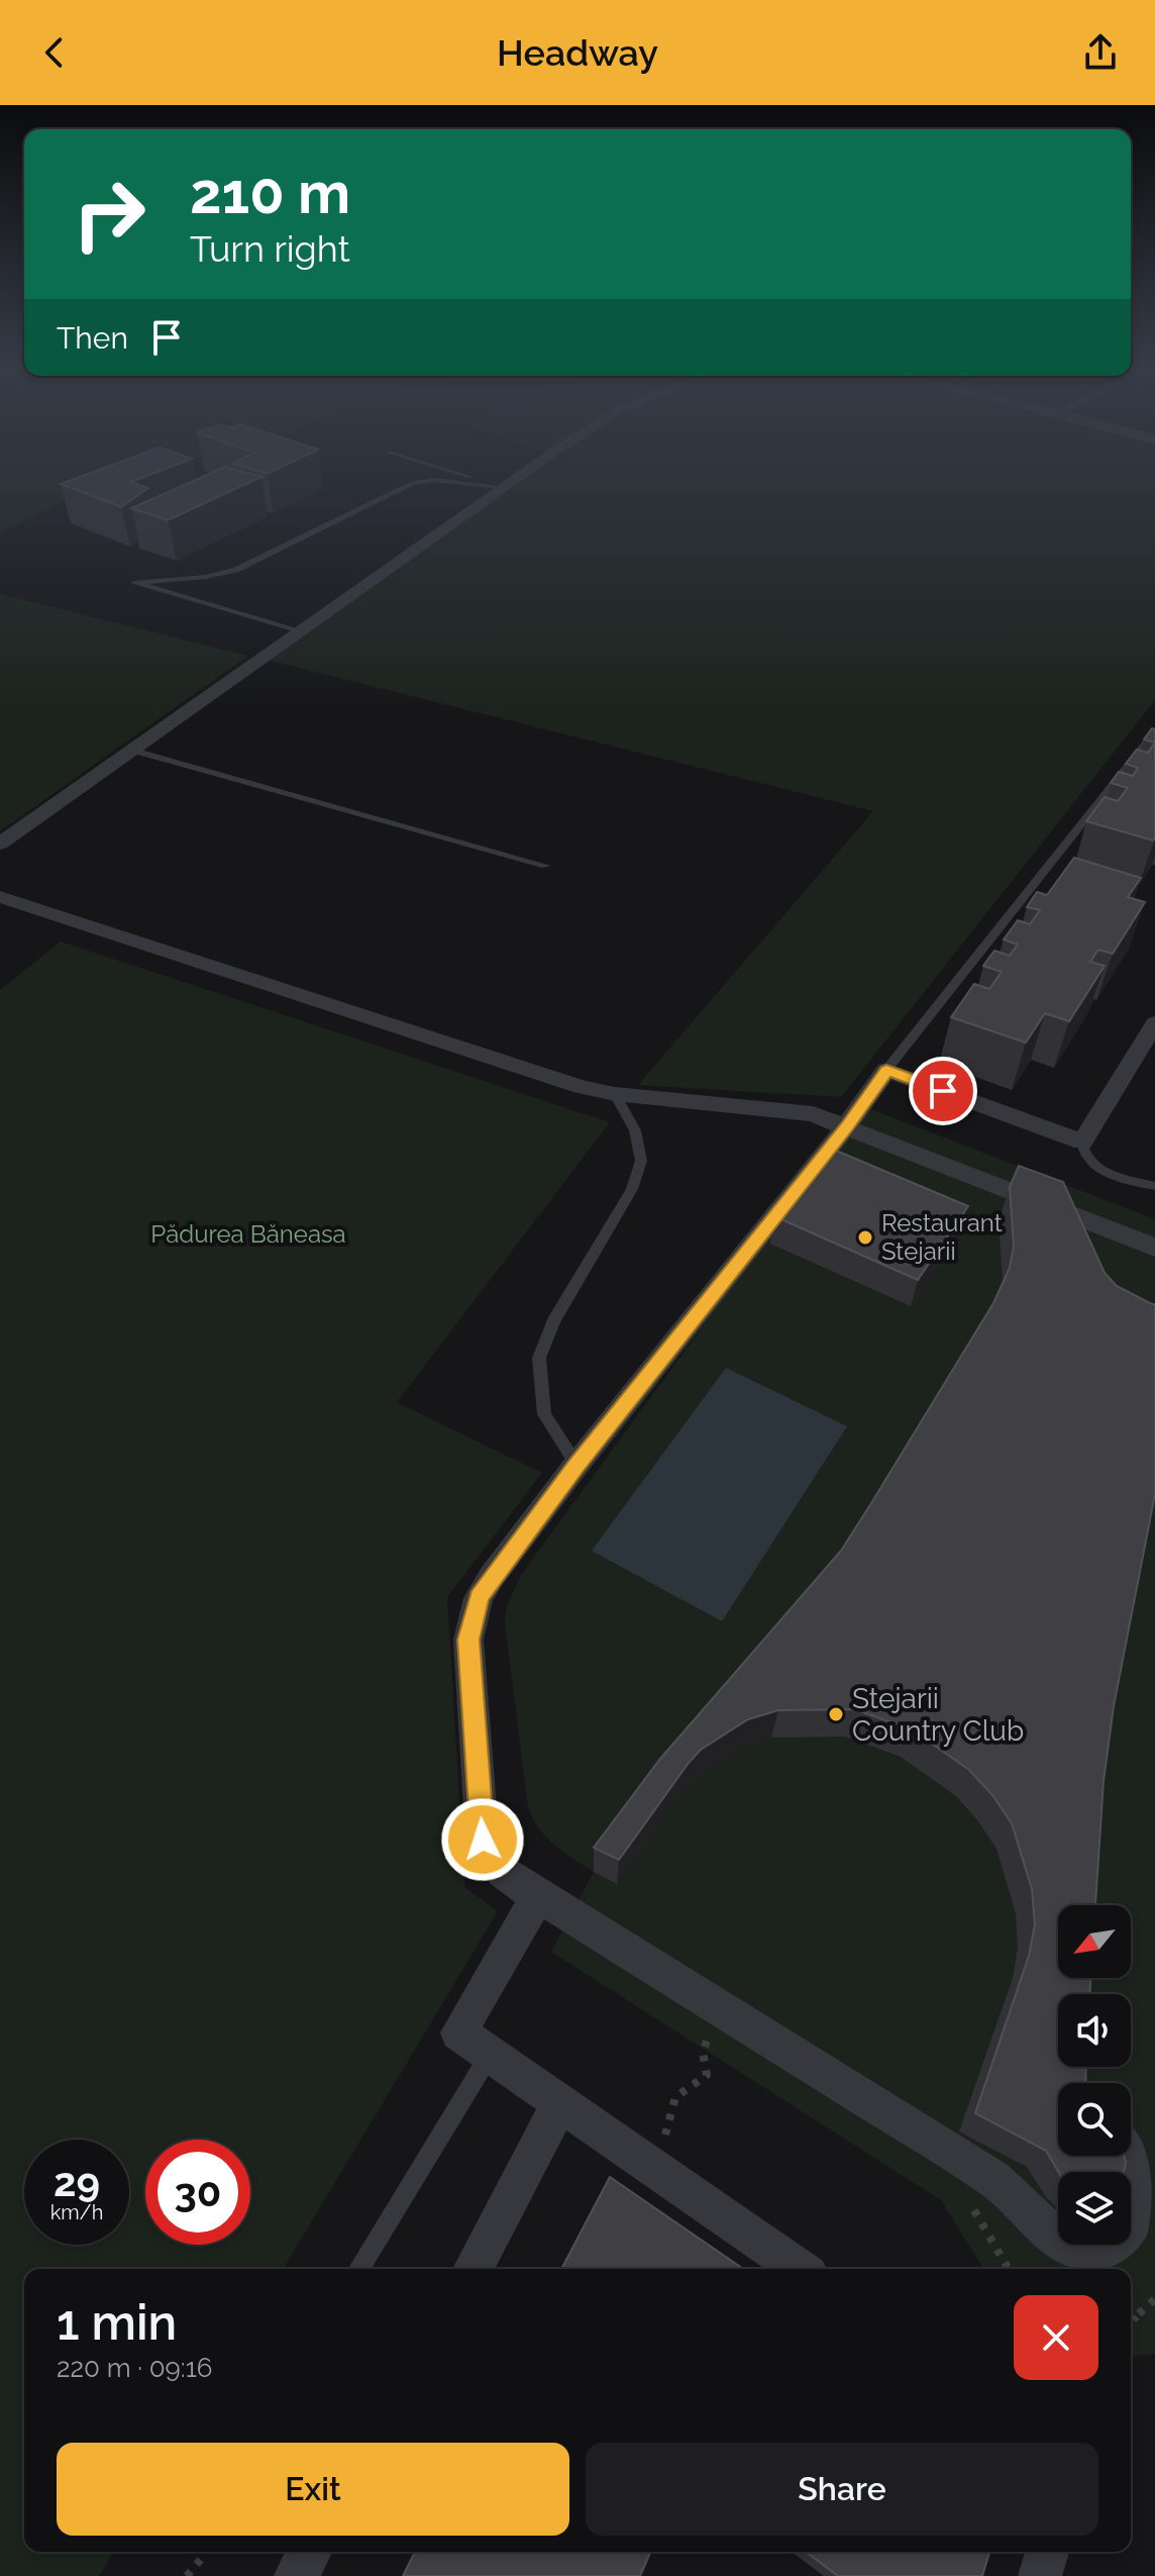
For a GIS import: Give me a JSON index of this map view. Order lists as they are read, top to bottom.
{
  "parks": ["Pădurea Băneasa"],
  "places": ["Restaurant Stejarii", "Stejarii Country Club"],
  "north": "bottom left",
  "page": {
    "header": "Headway",
    "turn": ["210 m", "Turn right"],
    "then": "Then",
    "speed": "29 km/h",
    "limit": "30",
    "heading": ["1 min", "220 m · 09:16"],
    "buttons": ["Exit", "Share"]
  }
}
